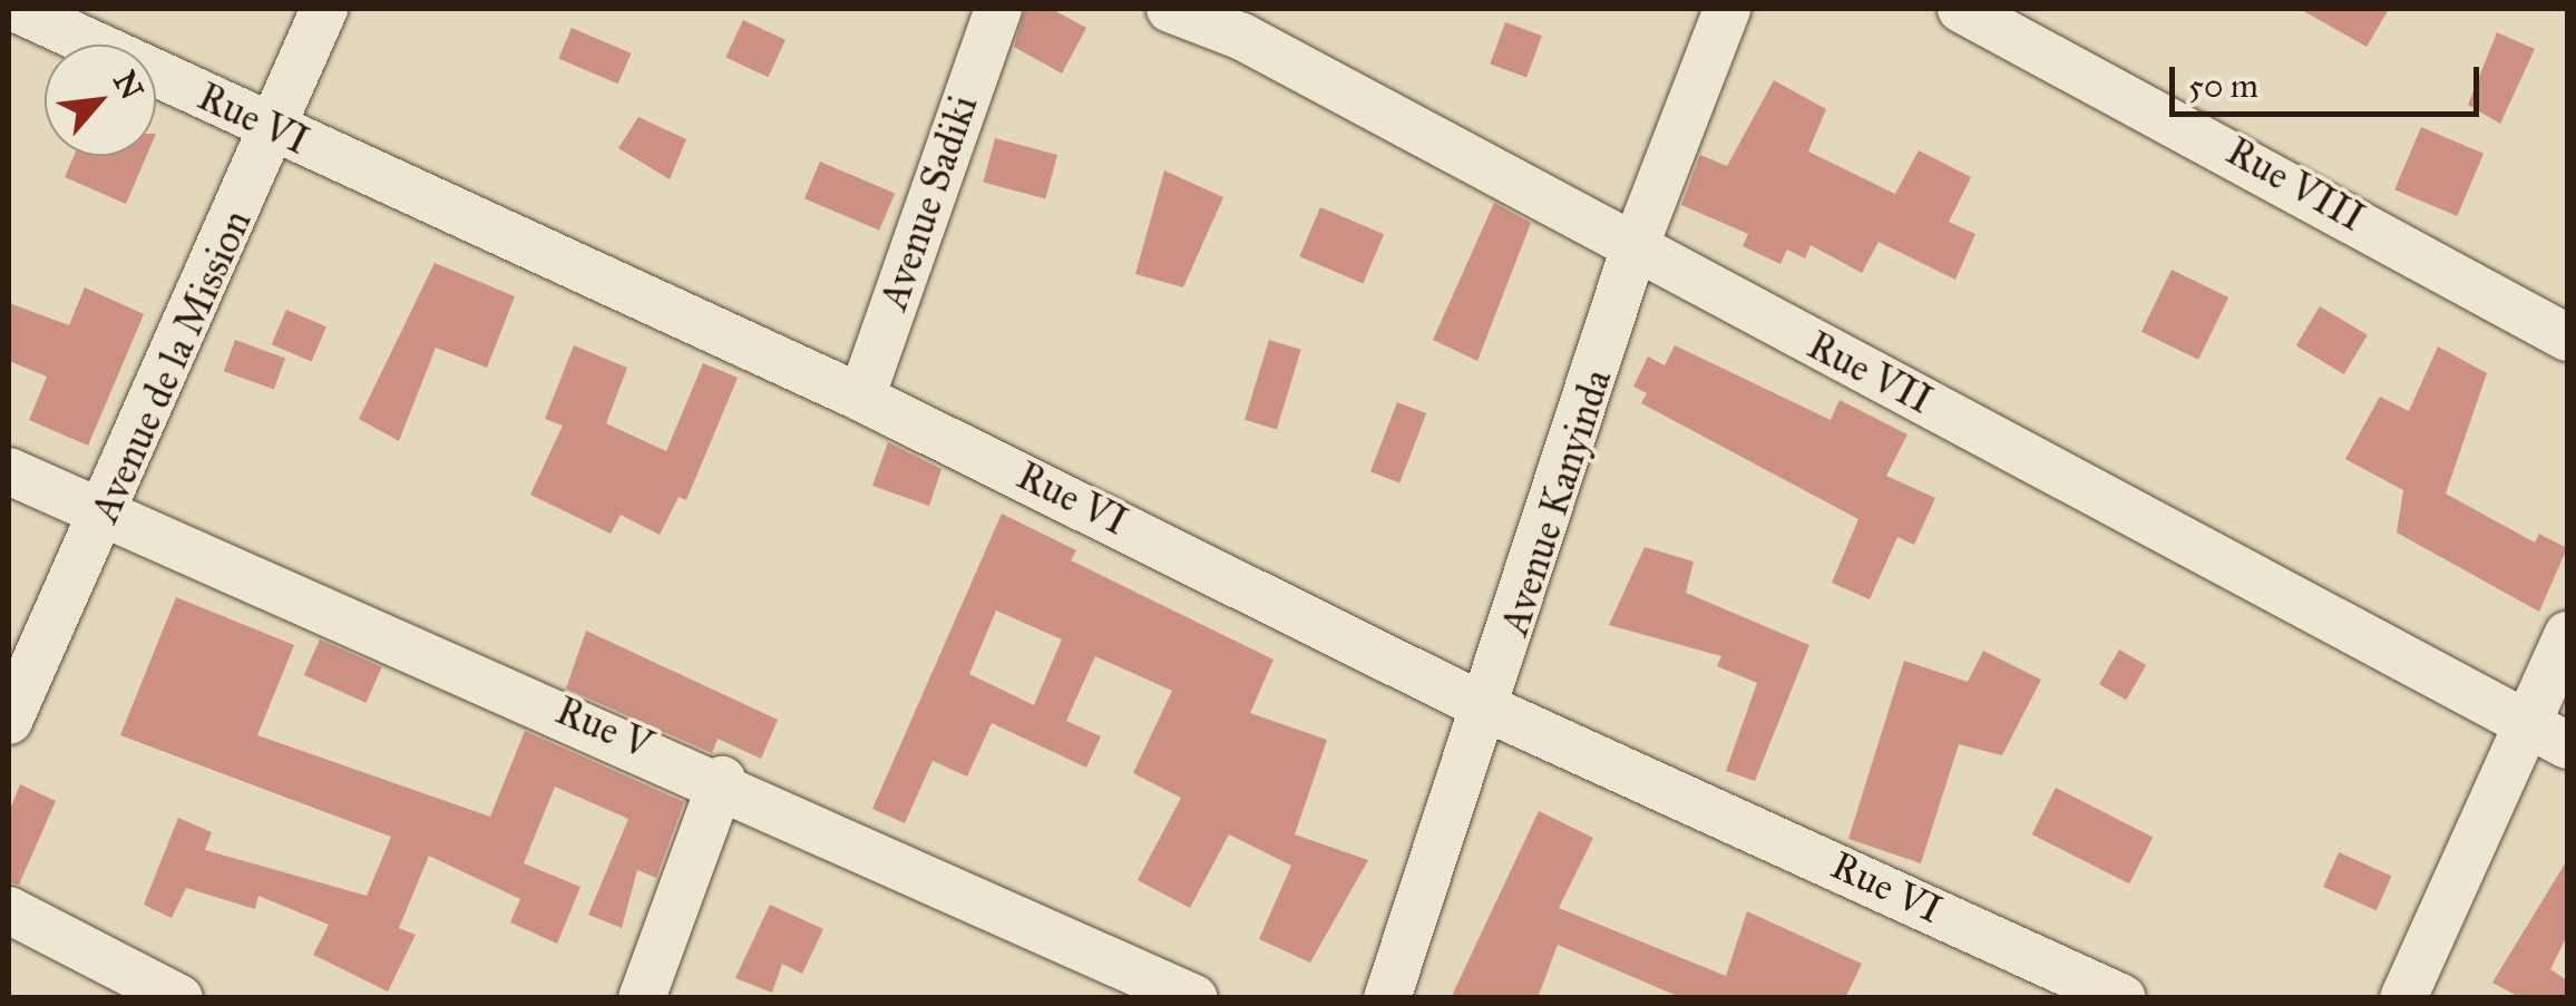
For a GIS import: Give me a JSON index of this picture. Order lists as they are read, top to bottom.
{
  "streets": {
    "street": [
      "Rue VI",
      "Rue VIII",
      "Avenue Sadiki",
      "Avenue de la Mission",
      "Rue VII",
      "Avenue Kanyinda",
      "Rue V"
    ]
  },
  "crossings": [
    ["Rue VI", "Avenue Sadiki"],
    ["Rue VI", "Avenue de la Mission"],
    ["Rue VI", "Avenue Kanyinda"],
    ["Avenue de la Mission", "Rue V"],
    ["Rue VII", "Avenue Kanyinda"]
  ],
  "scale_bar": "50 m",
  "north": "top right"
}
